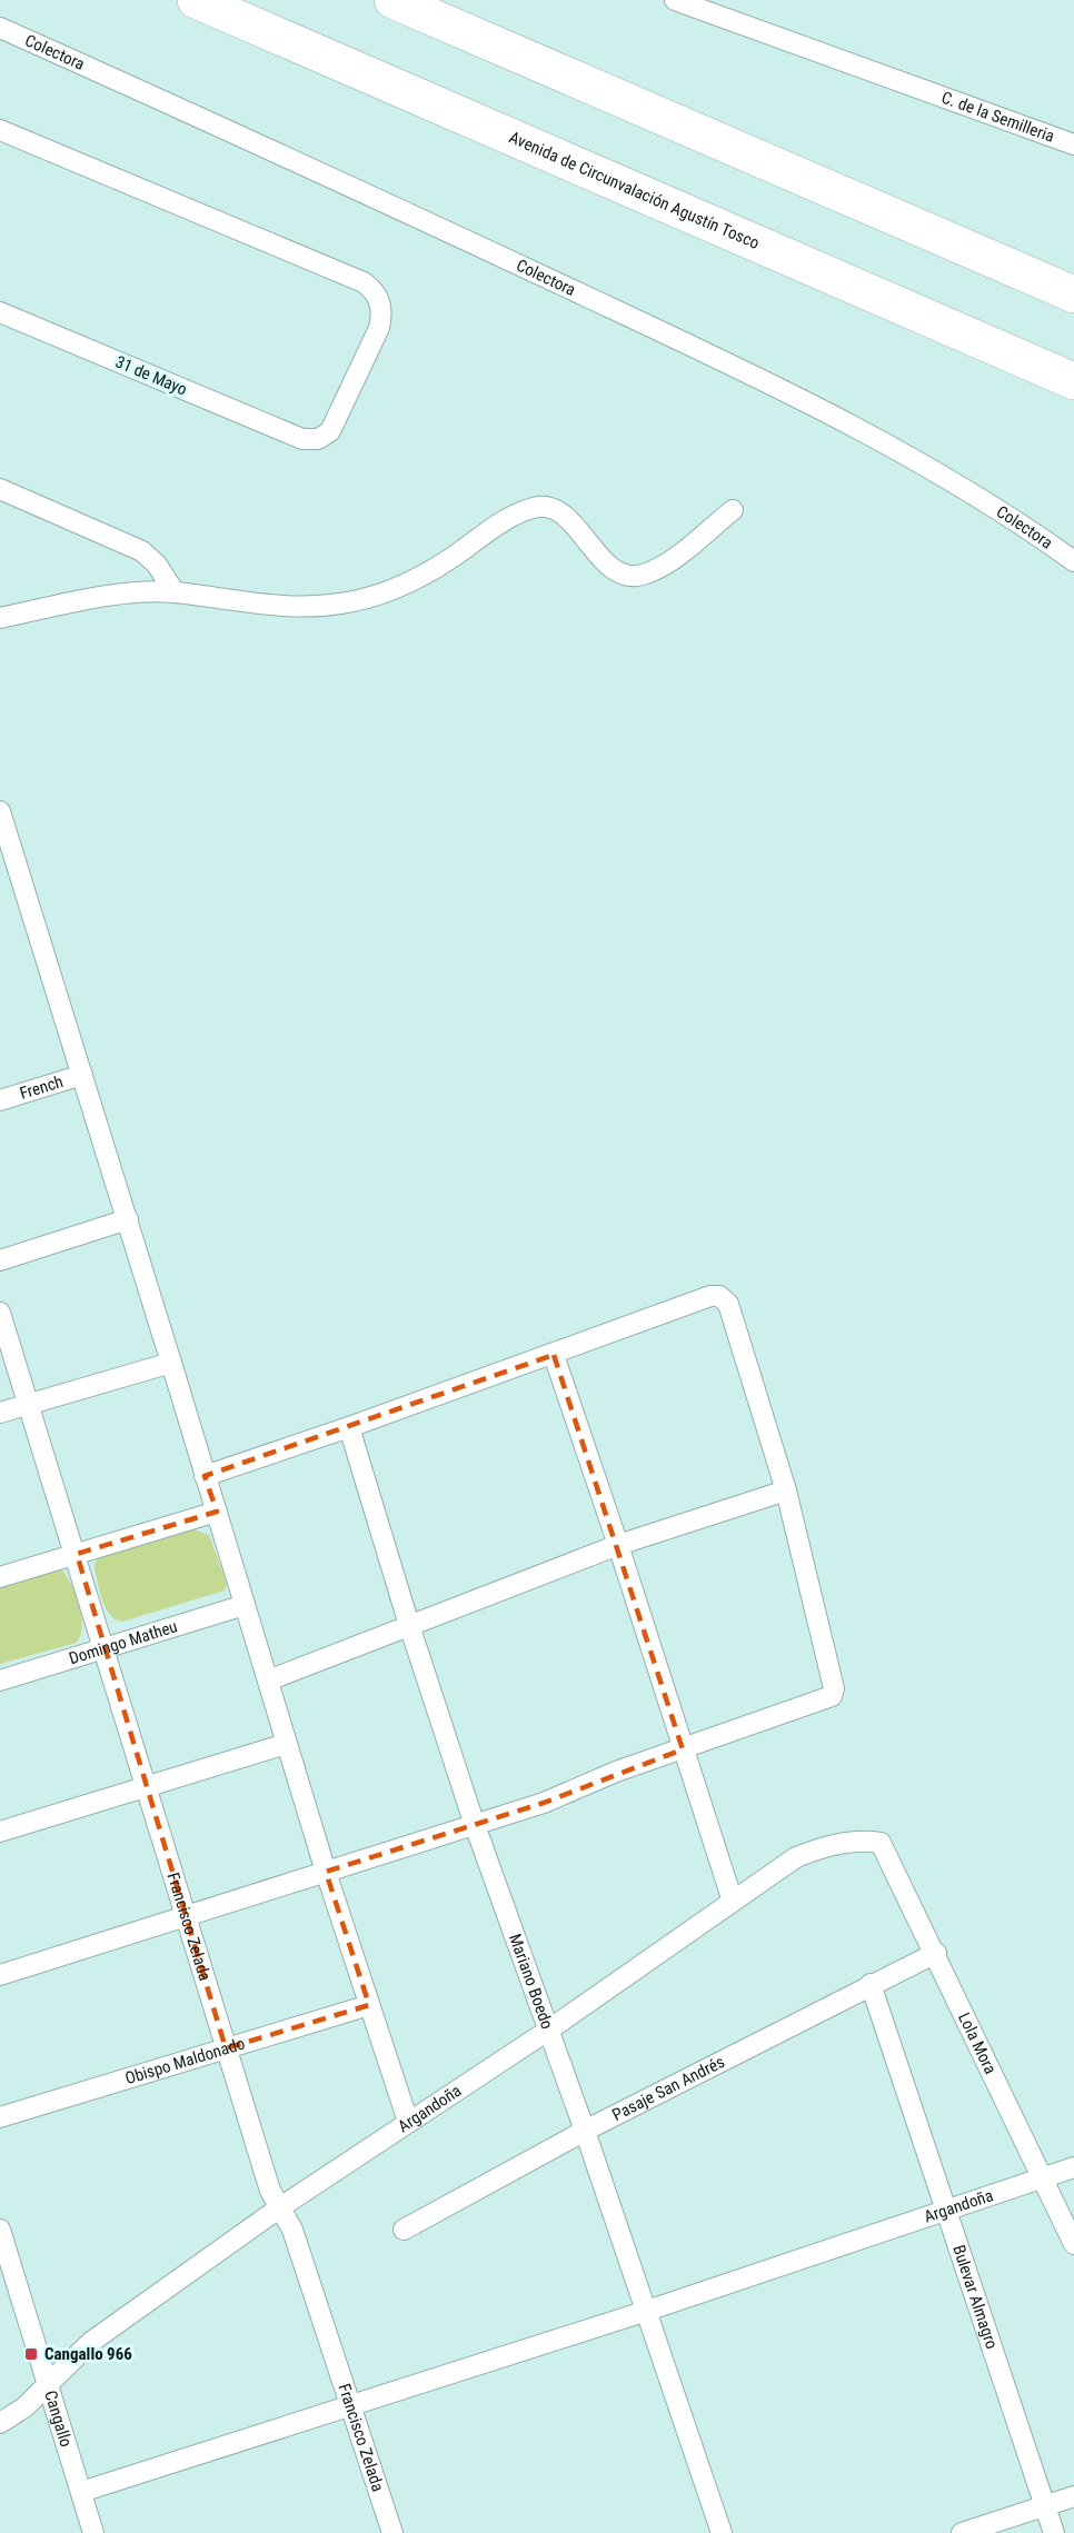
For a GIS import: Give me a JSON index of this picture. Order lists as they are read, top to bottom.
{
  "streets": {
    "highway": ["Avenida de Circunvalación Agustín Tosco"],
    "street": [
      "Colectora",
      "C. de la Semilleria",
      "31 de Mayo",
      "French",
      "Domingo Matheu",
      "Francisco Zelada",
      "Mariano Boedo",
      "Lola Mora",
      "Obispo Maldonado",
      "Pasaje San Andrés",
      "Argandoña",
      "Bulevar Almagro",
      "Cangallo"
    ]
  },
  "crossings": [
    ["Domingo Matheu", "Francisco Zelada"],
    ["Francisco Zelada", "Obispo Maldonado"],
    ["Francisco Zelada", "Argandoña"],
    ["Mariano Boedo", "Pasaje San Andrés"],
    ["Mariano Boedo", "Argandoña"],
    ["Lola Mora", "Pasaje San Andrés"],
    ["Lola Mora", "Argandoña"],
    ["Pasaje San Andrés", "Bulevar Almagro"],
    ["Argandoña", "Bulevar Almagro"],
    ["Argandoña", "Cangallo"]
  ],
  "places": {
    "transit": ["Cangallo 966"]
  }
}
